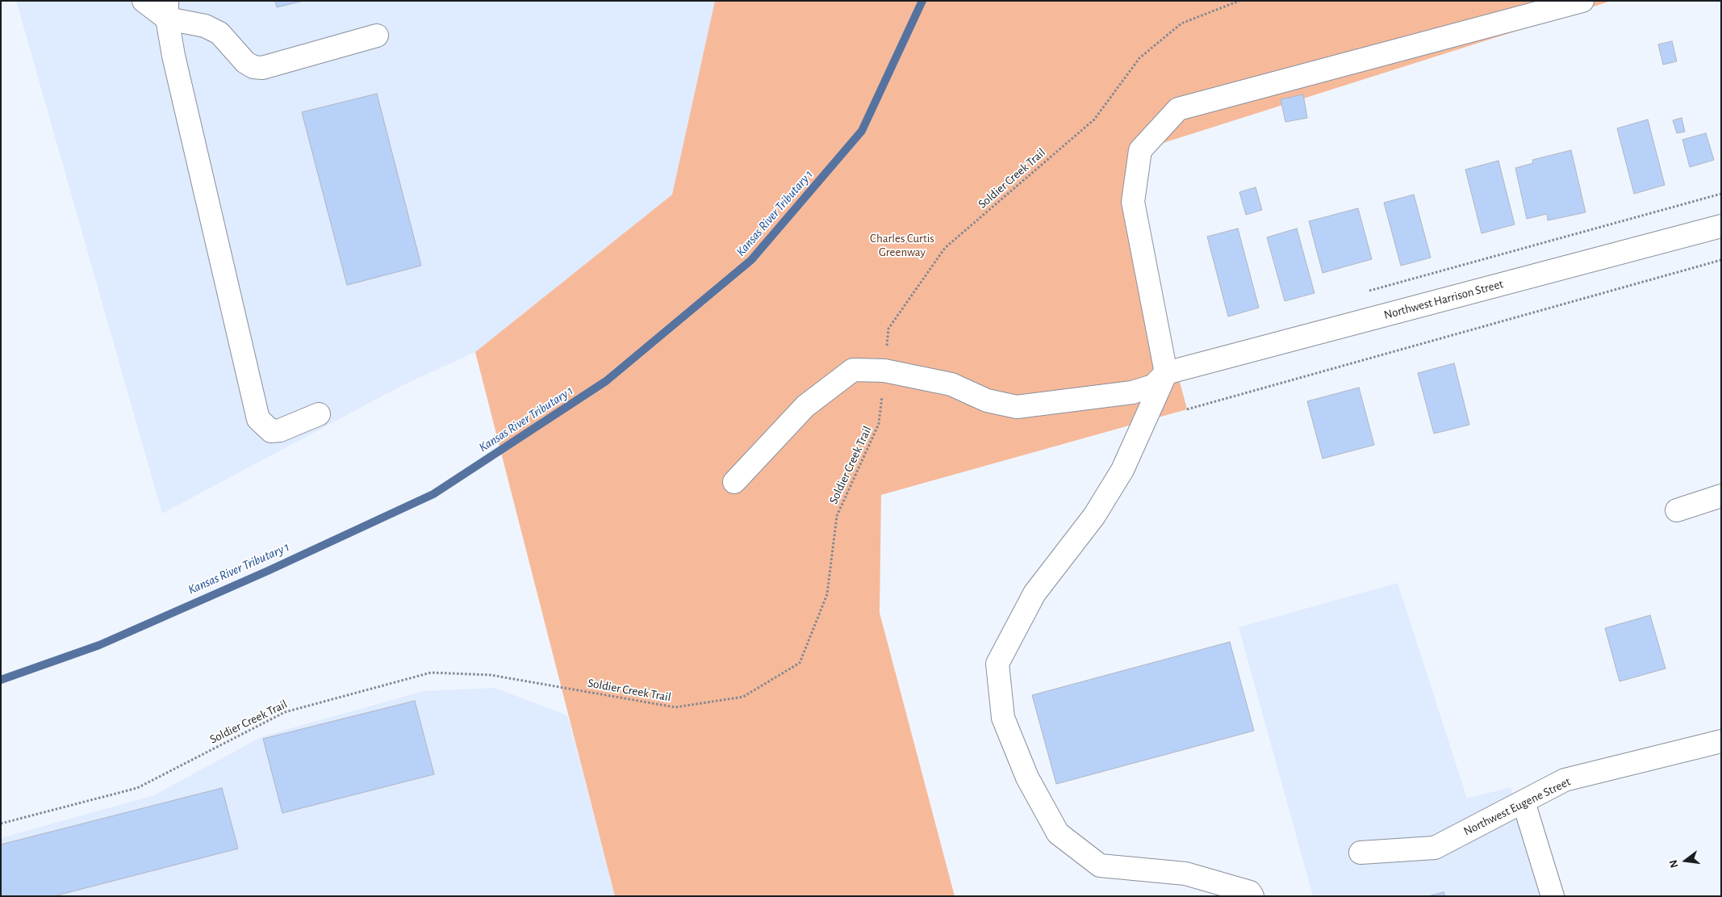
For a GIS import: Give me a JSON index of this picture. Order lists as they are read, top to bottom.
{
  "streets": {
    "street": ["Northwest Harrison Street", "Northwest Eugene Street"],
    "path": ["Soldier Creek Trail"]
  },
  "water": ["Kansas River Tributary 1"],
  "parks": ["Charles Curtis Greenway"],
  "north": "left"
}
